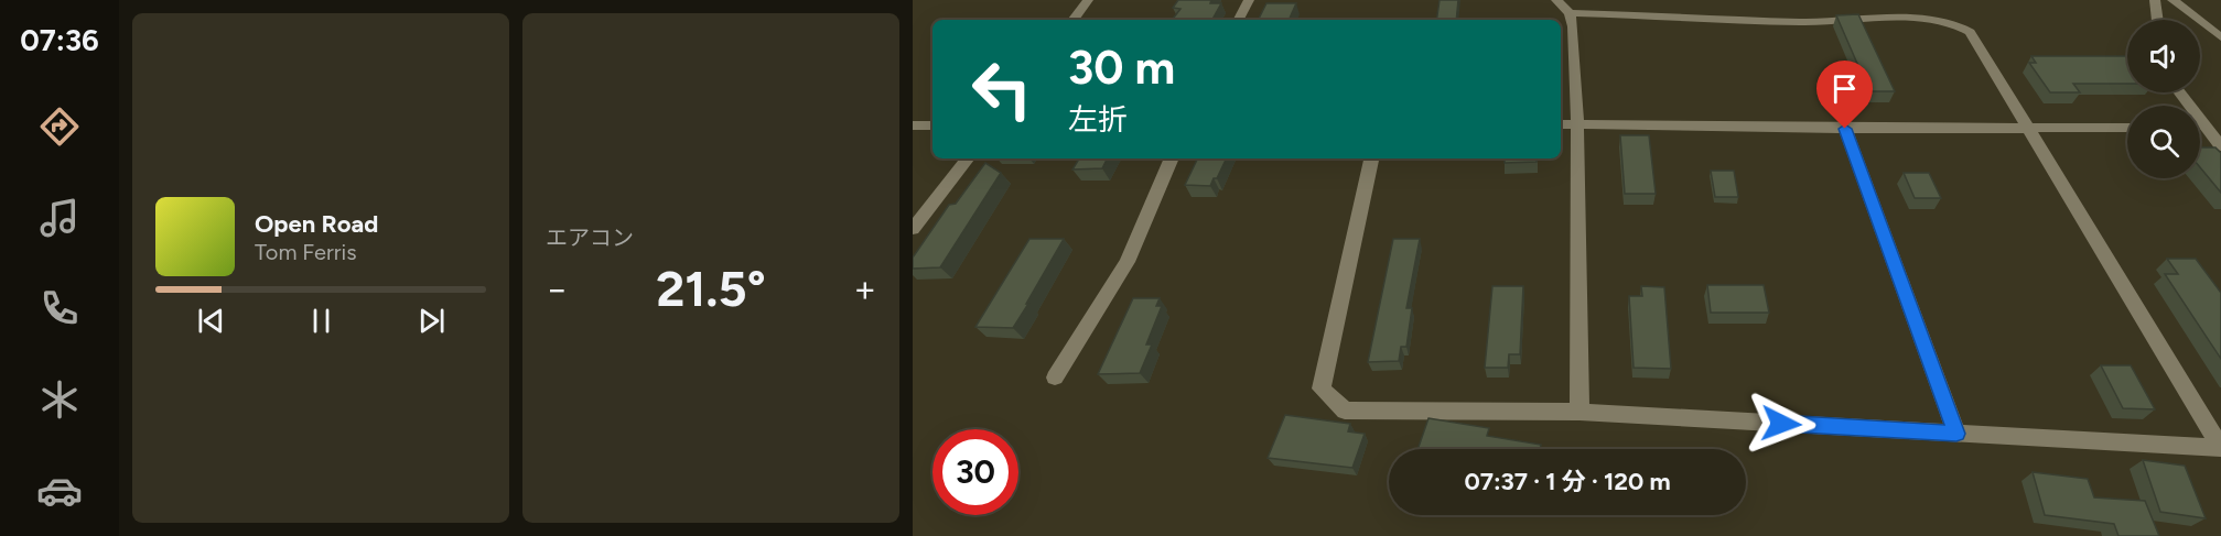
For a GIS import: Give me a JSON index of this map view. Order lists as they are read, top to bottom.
{
  "page": {
    "tabs": "07:36",
    "tile": "エアコン",
    "turn": ["30 m", "左折"],
    "song": ["Open Road", "Tom Ferris"],
    "heat": ["−", "21.5°", "+"],
    "limit": "30",
    "trip": "07:37 · 1 分 · 120 m"
  }
}
